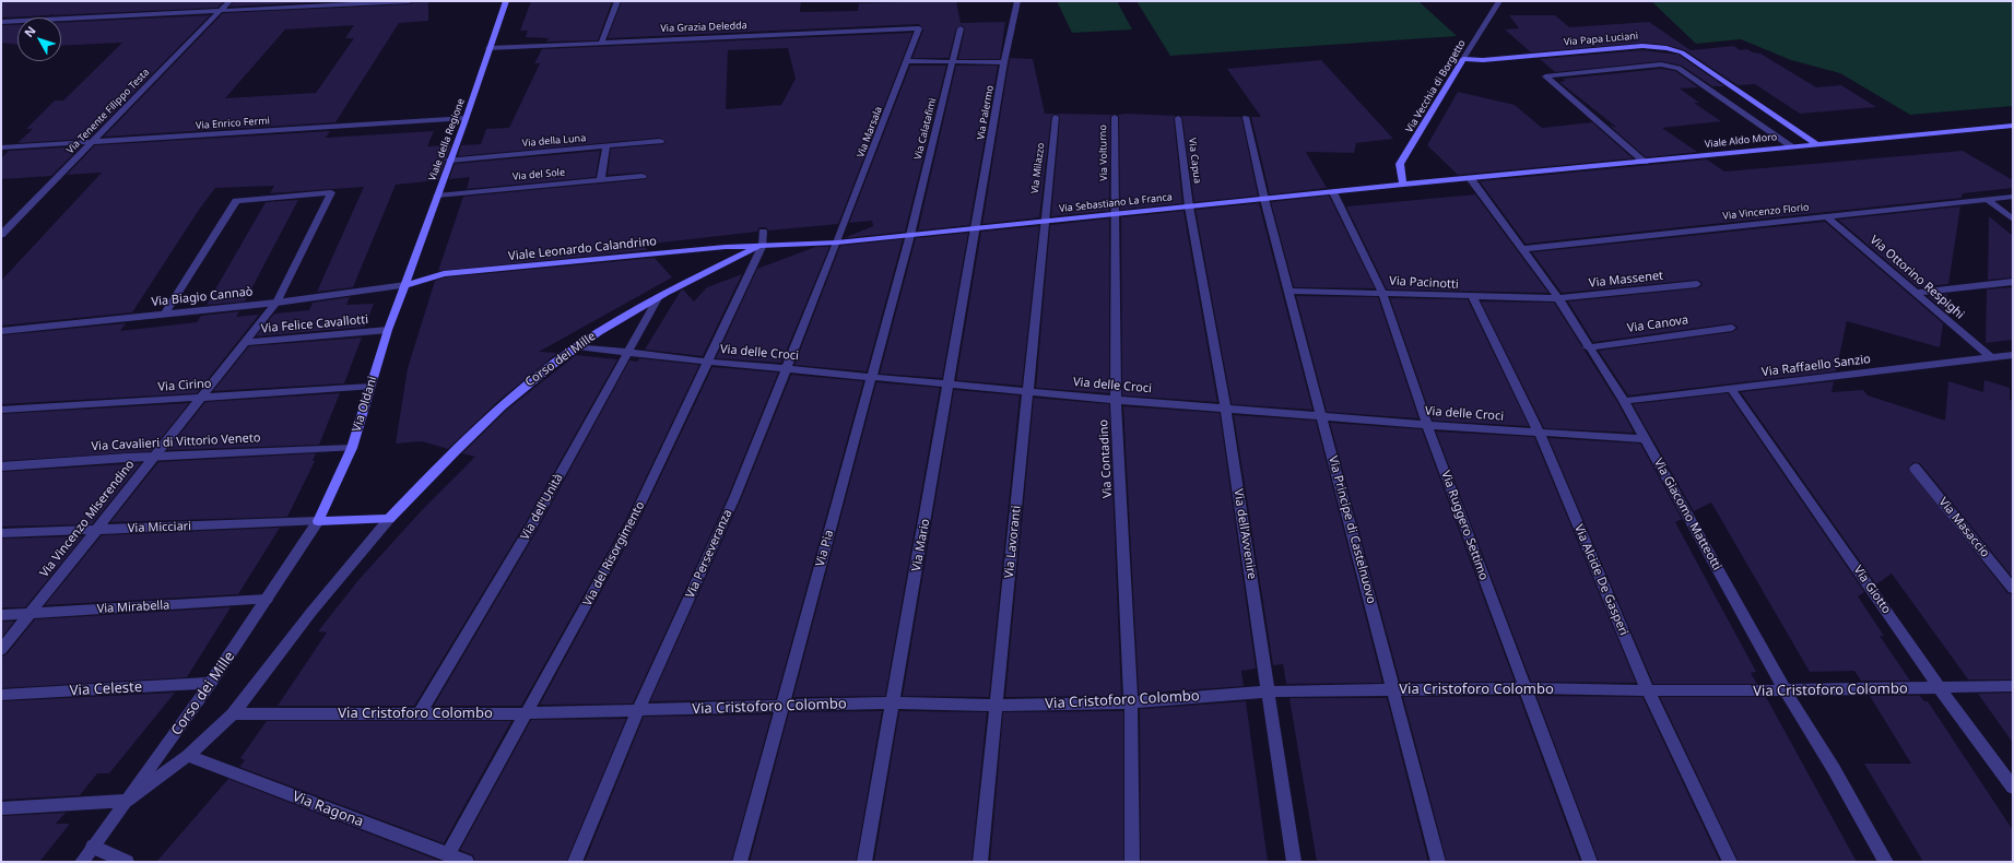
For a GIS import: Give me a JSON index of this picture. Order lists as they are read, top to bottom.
{
  "streets": {
    "main road": [
      "Via Papa Luciani",
      "Via Vecchia di Borgetto",
      "Viale della Regione",
      "Viale Aldo Moro",
      "Via Sebastiano La Franca",
      "Viale Leonardo Calandrino",
      "Corso dei Mille",
      "Via Oldani"
    ],
    "street": [
      "Via Grazia Deledda",
      "Via Tenente Filippo Testa",
      "Via Palermo",
      "Via Enrico Fermi",
      "Via Calatafimi",
      "Via Marsala",
      "Via della Luna",
      "Via Volturno",
      "Via Capua",
      "Via Milazzo",
      "Via del Sole",
      "Via Vincenzo Florio",
      "Via Ottorino Respighi",
      "Via Massenet",
      "Via Pacinotti",
      "Via Biagio Cannaò",
      "Via Felice Cavallotti",
      "Via Canova",
      "Via delle Croci",
      "Via Raffaello Sanzio",
      "Via Cirino",
      "Via Cavalieri di Vittorio Veneto",
      "Via Contadino",
      "Via dell'Unità",
      "Via Giacomo Matteotti",
      "Via Vincenzo Miserendino",
      "Via Ruggero Settimo",
      "Via Micciari",
      "Via Masaccio",
      "Via Principe di Castelnuovo",
      "Via dell'Avvenire",
      "Via Lavoranti",
      "Via Mario",
      "Via Pia",
      "Via del Risorgimento",
      "Via Perseveranza",
      "Via Alcide De Gasperi",
      "Via Giotto",
      "Via Mirabella",
      "Via Celeste",
      "Via Cristoforo Colombo",
      "Via Ragona"
    ]
  },
  "crossings": [
    ["Via Grazia Deledda", "Via Marsala"],
    ["Via Grazia Deledda", "Viale della Regione"],
    ["Via Papa Luciani", "Via Vecchia di Borgetto"],
    ["Via Papa Luciani", "Viale Aldo Moro"],
    ["Via Vecchia di Borgetto", "Via Sebastiano La Franca"],
    ["Via Tenente Filippo Testa", "Via Enrico Fermi"],
    ["Via Palermo", "Via Sebastiano La Franca"],
    ["Via Palermo", "Via Mario"],
    ["Via Enrico Fermi", "Viale della Regione"],
    ["Via Calatafimi", "Via Sebastiano La Franca"],
    ["Via Calatafimi", "Via Pia"],
    ["Via Marsala", "Via Sebastiano La Franca"],
    ["Via Marsala", "Via Perseveranza"],
    ["Viale della Regione", "Via della Luna"],
    ["Viale della Regione", "Via del Sole"],
    ["Viale della Regione", "Viale Leonardo Calandrino"],
    ["Viale della Regione", "Via Biagio Cannaò"],
    ["Viale della Regione", "Via Oldani"],
    ["Viale Aldo Moro", "Via Sebastiano La Franca"],
    ["Viale Aldo Moro", "Via Giacomo Matteotti"],
    ["Via Volturno", "Via Sebastiano La Franca"],
    ["Via Volturno", "Via Contadino"],
    ["Via Capua", "Via Sebastiano La Franca"],
    ["Via Capua", "Via dell'Avvenire"],
    ["Via Milazzo", "Via Sebastiano La Franca"],
    ["Via Milazzo", "Via Lavoranti"],
    ["Via Sebastiano La Franca", "Viale Leonardo Calandrino"],
    ["Via Sebastiano La Franca", "Corso dei Mille"],
    ["Via Sebastiano La Franca", "Via Contadino"],
    ["Via Sebastiano La Franca", "Via Giacomo Matteotti"],
    ["Via Sebastiano La Franca", "Via Ruggero Settimo"],
    ["Via Sebastiano La Franca", "Via Principe di Castelnuovo"],
    ["Via Sebastiano La Franca", "Via dell'Avvenire"],
    ["Via Sebastiano La Franca", "Via Lavoranti"],
    ["Via Sebastiano La Franca", "Via Mario"],
    ["Via Sebastiano La Franca", "Via Pia"],
    ["Via Sebastiano La Franca", "Via del Risorgimento"],
    ["Via Sebastiano La Franca", "Via Perseveranza"],
    ["Via Vincenzo Florio", "Via Ottorino Respighi"],
    ["Via Vincenzo Florio", "Via Giacomo Matteotti"],
    ["Viale Leonardo Calandrino", "Via Biagio Cannaò"],
    ["Viale Leonardo Calandrino", "Corso dei Mille"],
    ["Viale Leonardo Calandrino", "Via Oldani"],
    ["Viale Leonardo Calandrino", "Via del Risorgimento"],
    ["Via Ottorino Respighi", "Via Raffaello Sanzio"],
    ["Via Massenet", "Via Pacinotti"],
    ["Via Massenet", "Via Giacomo Matteotti"],
    ["Via Pacinotti", "Via Giacomo Matteotti"],
    ["Via Pacinotti", "Via Ruggero Settimo"],
    ["Via Pacinotti", "Via Principe di Castelnuovo"],
    ["Via Pacinotti", "Via Alcide De Gasperi"],
    ["Via Biagio Cannaò", "Via Oldani"],
    ["Via Biagio Cannaò", "Via Vincenzo Miserendino"],
    ["Via Felice Cavallotti", "Via Oldani"],
    ["Via Felice Cavallotti", "Via Vincenzo Miserendino"],
    ["Via Canova", "Via Giacomo Matteotti"],
    ["Via delle Croci", "Corso dei Mille"],
    ["Via delle Croci", "Via Contadino"],
    ["Via delle Croci", "Via dell'Unità"],
    ["Via delle Croci", "Via Giacomo Matteotti"],
    ["Via delle Croci", "Via Ruggero Settimo"],
    ["Via delle Croci", "Via Principe di Castelnuovo"],
    ["Via delle Croci", "Via dell'Avvenire"],
    ["Via delle Croci", "Via Lavoranti"],
    ["Via delle Croci", "Via Mario"],
    ["Via delle Croci", "Via Pia"],
    ["Via delle Croci", "Via del Risorgimento"],
    ["Via delle Croci", "Via Perseveranza"],
    ["Via delle Croci", "Via Alcide De Gasperi"],
    ["Corso dei Mille", "Via Oldani"],
    ["Corso dei Mille", "Via dell'Unità"],
    ["Corso dei Mille", "Via Micciari"],
    ["Corso dei Mille", "Via del Risorgimento"],
    ["Corso dei Mille", "Via Mirabella"],
    ["Corso dei Mille", "Via Celeste"],
    ["Via Raffaello Sanzio", "Via Giacomo Matteotti"],
    ["Via Raffaello Sanzio", "Via Giotto"],
    ["Via Cirino", "Via Oldani"],
    ["Via Cirino", "Via Vincenzo Miserendino"],
    ["Via Oldani", "Via Cavalieri di Vittorio Veneto"],
    ["Via Oldani", "Via Micciari"],
    ["Via Cavalieri di Vittorio Veneto", "Via Vincenzo Miserendino"],
    ["Via Contadino", "Via Cristoforo Colombo"],
    ["Via dell'Unità", "Via Cristoforo Colombo"],
    ["Via Giacomo Matteotti", "Via Cristoforo Colombo"],
    ["Via Vincenzo Miserendino", "Via Micciari"],
    ["Via Vincenzo Miserendino", "Via Mirabella"],
    ["Via Ruggero Settimo", "Via Cristoforo Colombo"],
    ["Via Principe di Castelnuovo", "Via Cristoforo Colombo"],
    ["Via dell'Avvenire", "Via Cristoforo Colombo"],
    ["Via Lavoranti", "Via Cristoforo Colombo"],
    ["Via Mario", "Via Cristoforo Colombo"],
    ["Via Pia", "Via Cristoforo Colombo"],
    ["Via del Risorgimento", "Via Cristoforo Colombo"],
    ["Via del Risorgimento", "Via Ragona"],
    ["Via Perseveranza", "Via Cristoforo Colombo"],
    ["Via Alcide De Gasperi", "Via Cristoforo Colombo"],
    ["Via Giotto", "Via Cristoforo Colombo"]
  ],
  "north": "top left"
}
